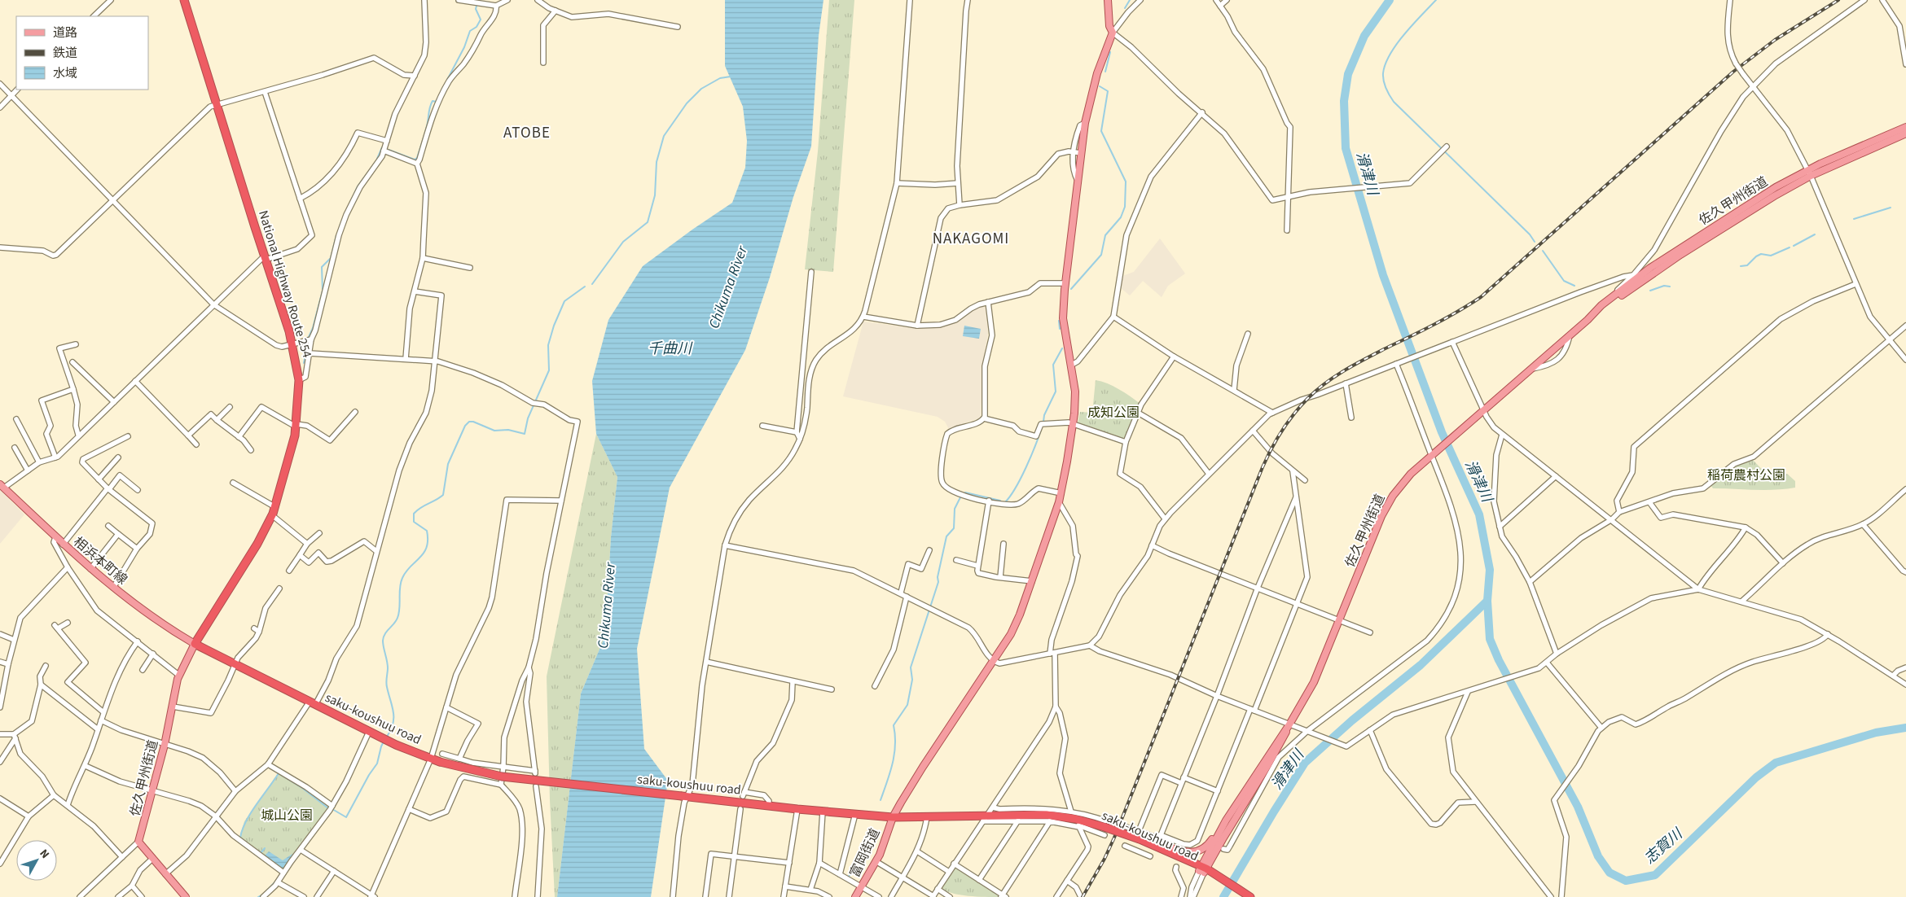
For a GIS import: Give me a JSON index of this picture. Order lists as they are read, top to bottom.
{
  "streets": {
    "highway": ["National Highway Route 254", "saku-koushuu road"],
    "main road": ["佐久甲州街道", "相浜本町線", "富岡街道"]
  },
  "crossings": [
    ["佐久甲州街道", "National Highway Route 254"],
    ["佐久甲州街道", "相浜本町線"],
    ["佐久甲州街道", "saku-koushuu road"],
    ["National Highway Route 254", "相浜本町線"],
    ["National Highway Route 254", "saku-koushuu road"],
    ["相浜本町線", "saku-koushuu road"],
    ["saku-koushuu road", "富岡街道"]
  ],
  "districts": ["ATOBE", "NAKAGOMI"],
  "water": [
    "滑津川",
    "Chikuma River",
    "千曲川",
    "志賀川"
  ],
  "parks": ["成知公園", "稲荷農村公園", "城山公園"],
  "legend": ["道路", "鉄道", "水域"],
  "north": "top right"
}
